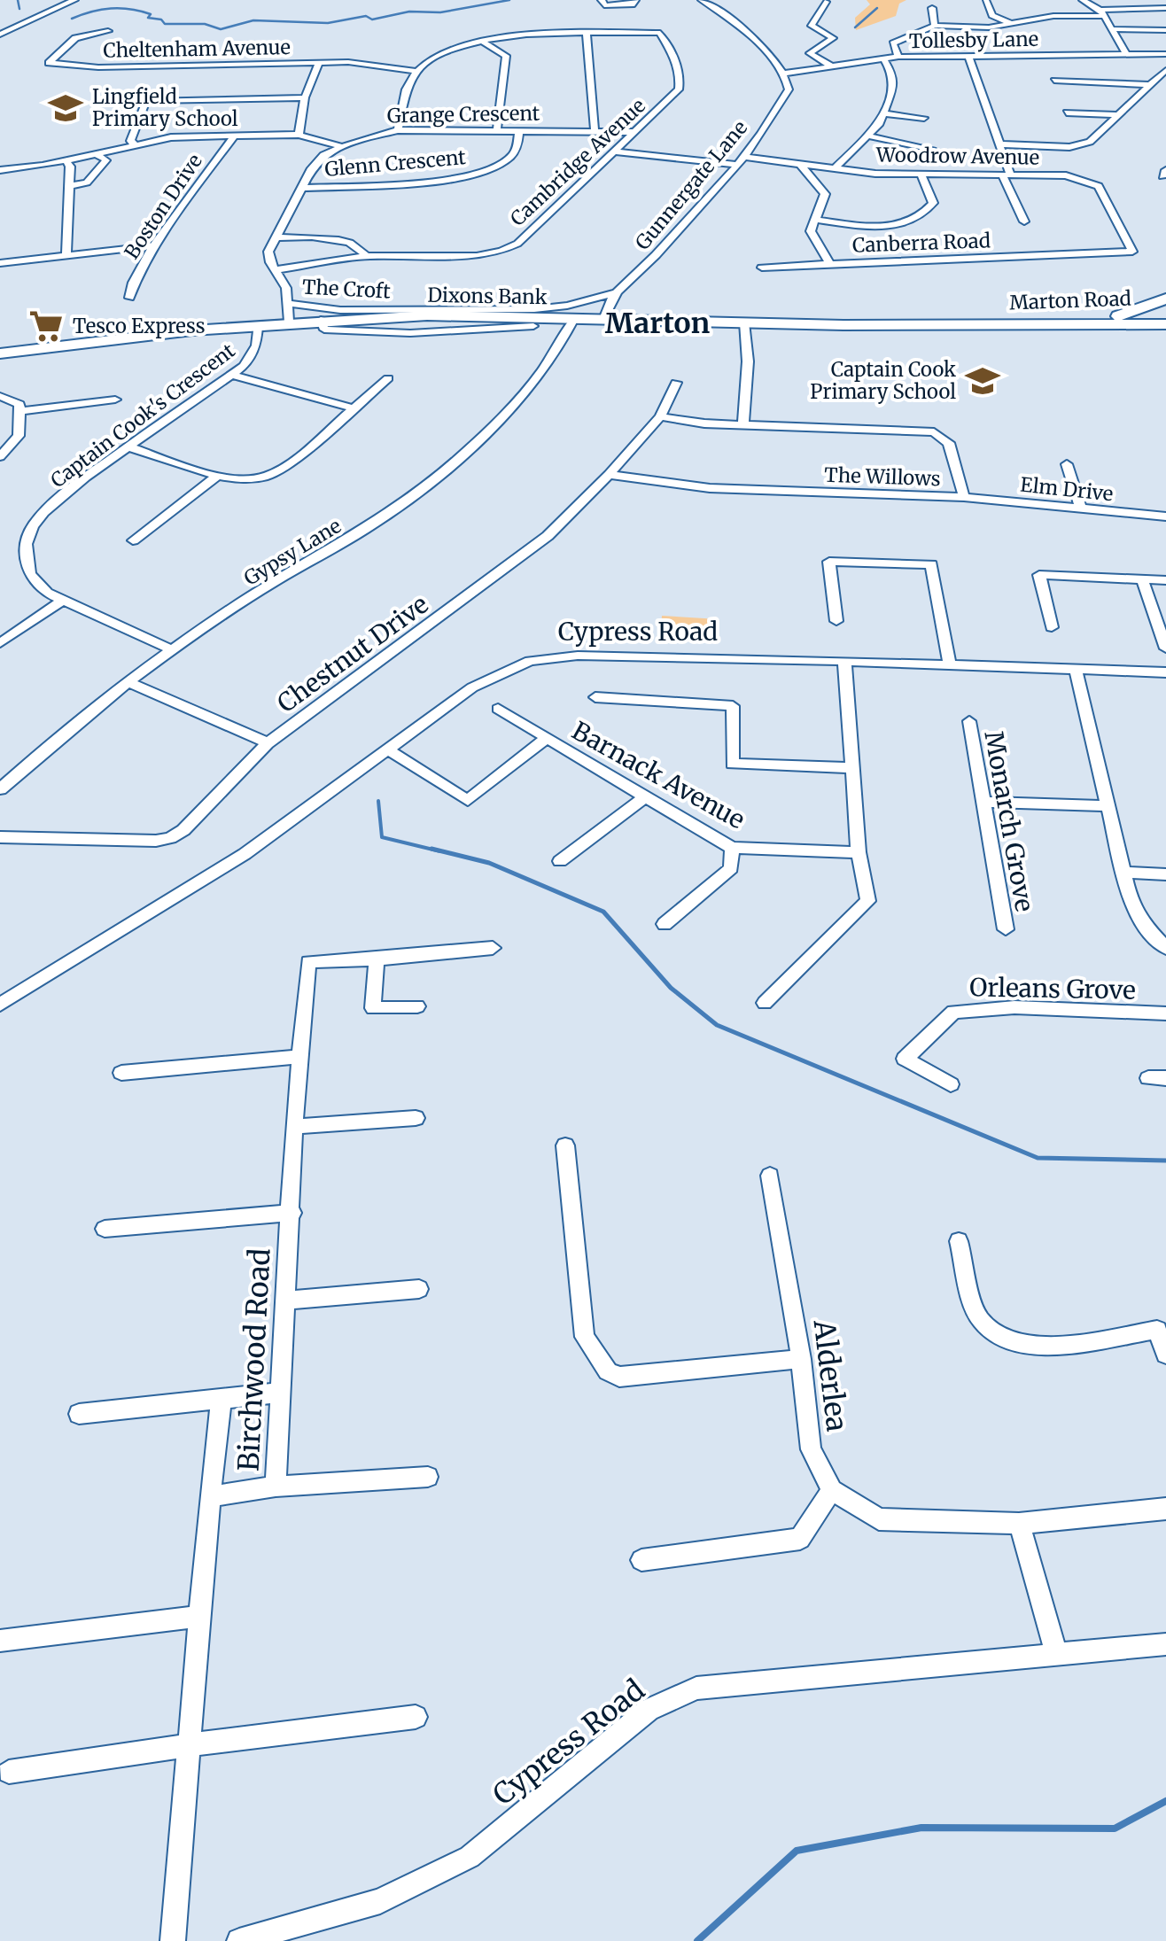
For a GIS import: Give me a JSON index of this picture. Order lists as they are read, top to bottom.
{
  "streets": {
    "highway": ["Dixons Bank", "Marton Road"],
    "street": [
      "Tollesby Lane",
      "Cheltenham Avenue",
      "Grange Crescent",
      "Woodrow Avenue",
      "Cambridge Avenue",
      "Glenn Crescent",
      "Gunnergate Lane",
      "Boston Drive",
      "Canberra Road",
      "The Croft",
      "Captain Cook's Crescent",
      "The Willows",
      "Elm Drive",
      "Gypsy Lane",
      "Cypress Road",
      "Chestnut Drive",
      "Barnack Avenue",
      "Monarch Grove",
      "Orleans Grove",
      "Birchwood Road",
      "Alderlea"
    ]
  },
  "crossings": [
    ["Tollesby Lane", "Gunnergate Lane"],
    ["Grange Crescent", "Cambridge Avenue"],
    ["Grange Crescent", "Glenn Crescent"],
    ["Grange Crescent", "The Croft"],
    ["Grange Crescent", "Dixons Bank"],
    ["Woodrow Avenue", "Cambridge Avenue"],
    ["Woodrow Avenue", "Gunnergate Lane"],
    ["Woodrow Avenue", "Canberra Road"],
    ["Gunnergate Lane", "The Croft"],
    ["Gunnergate Lane", "Dixons Bank"],
    ["Dixons Bank", "Marton Road"],
    ["Dixons Bank", "Captain Cook's Crescent"],
    ["Dixons Bank", "Gypsy Lane"],
    ["Captain Cook's Crescent", "Gypsy Lane"],
    ["The Willows", "Elm Drive"],
    ["The Willows", "Chestnut Drive"]
  ],
  "districts": ["Marton"],
  "places": {
    "school or university": ["Lingfield Primary School", "Captain Cook Primary School"],
    "supermarket": ["Tesco Express"]
  }
}
